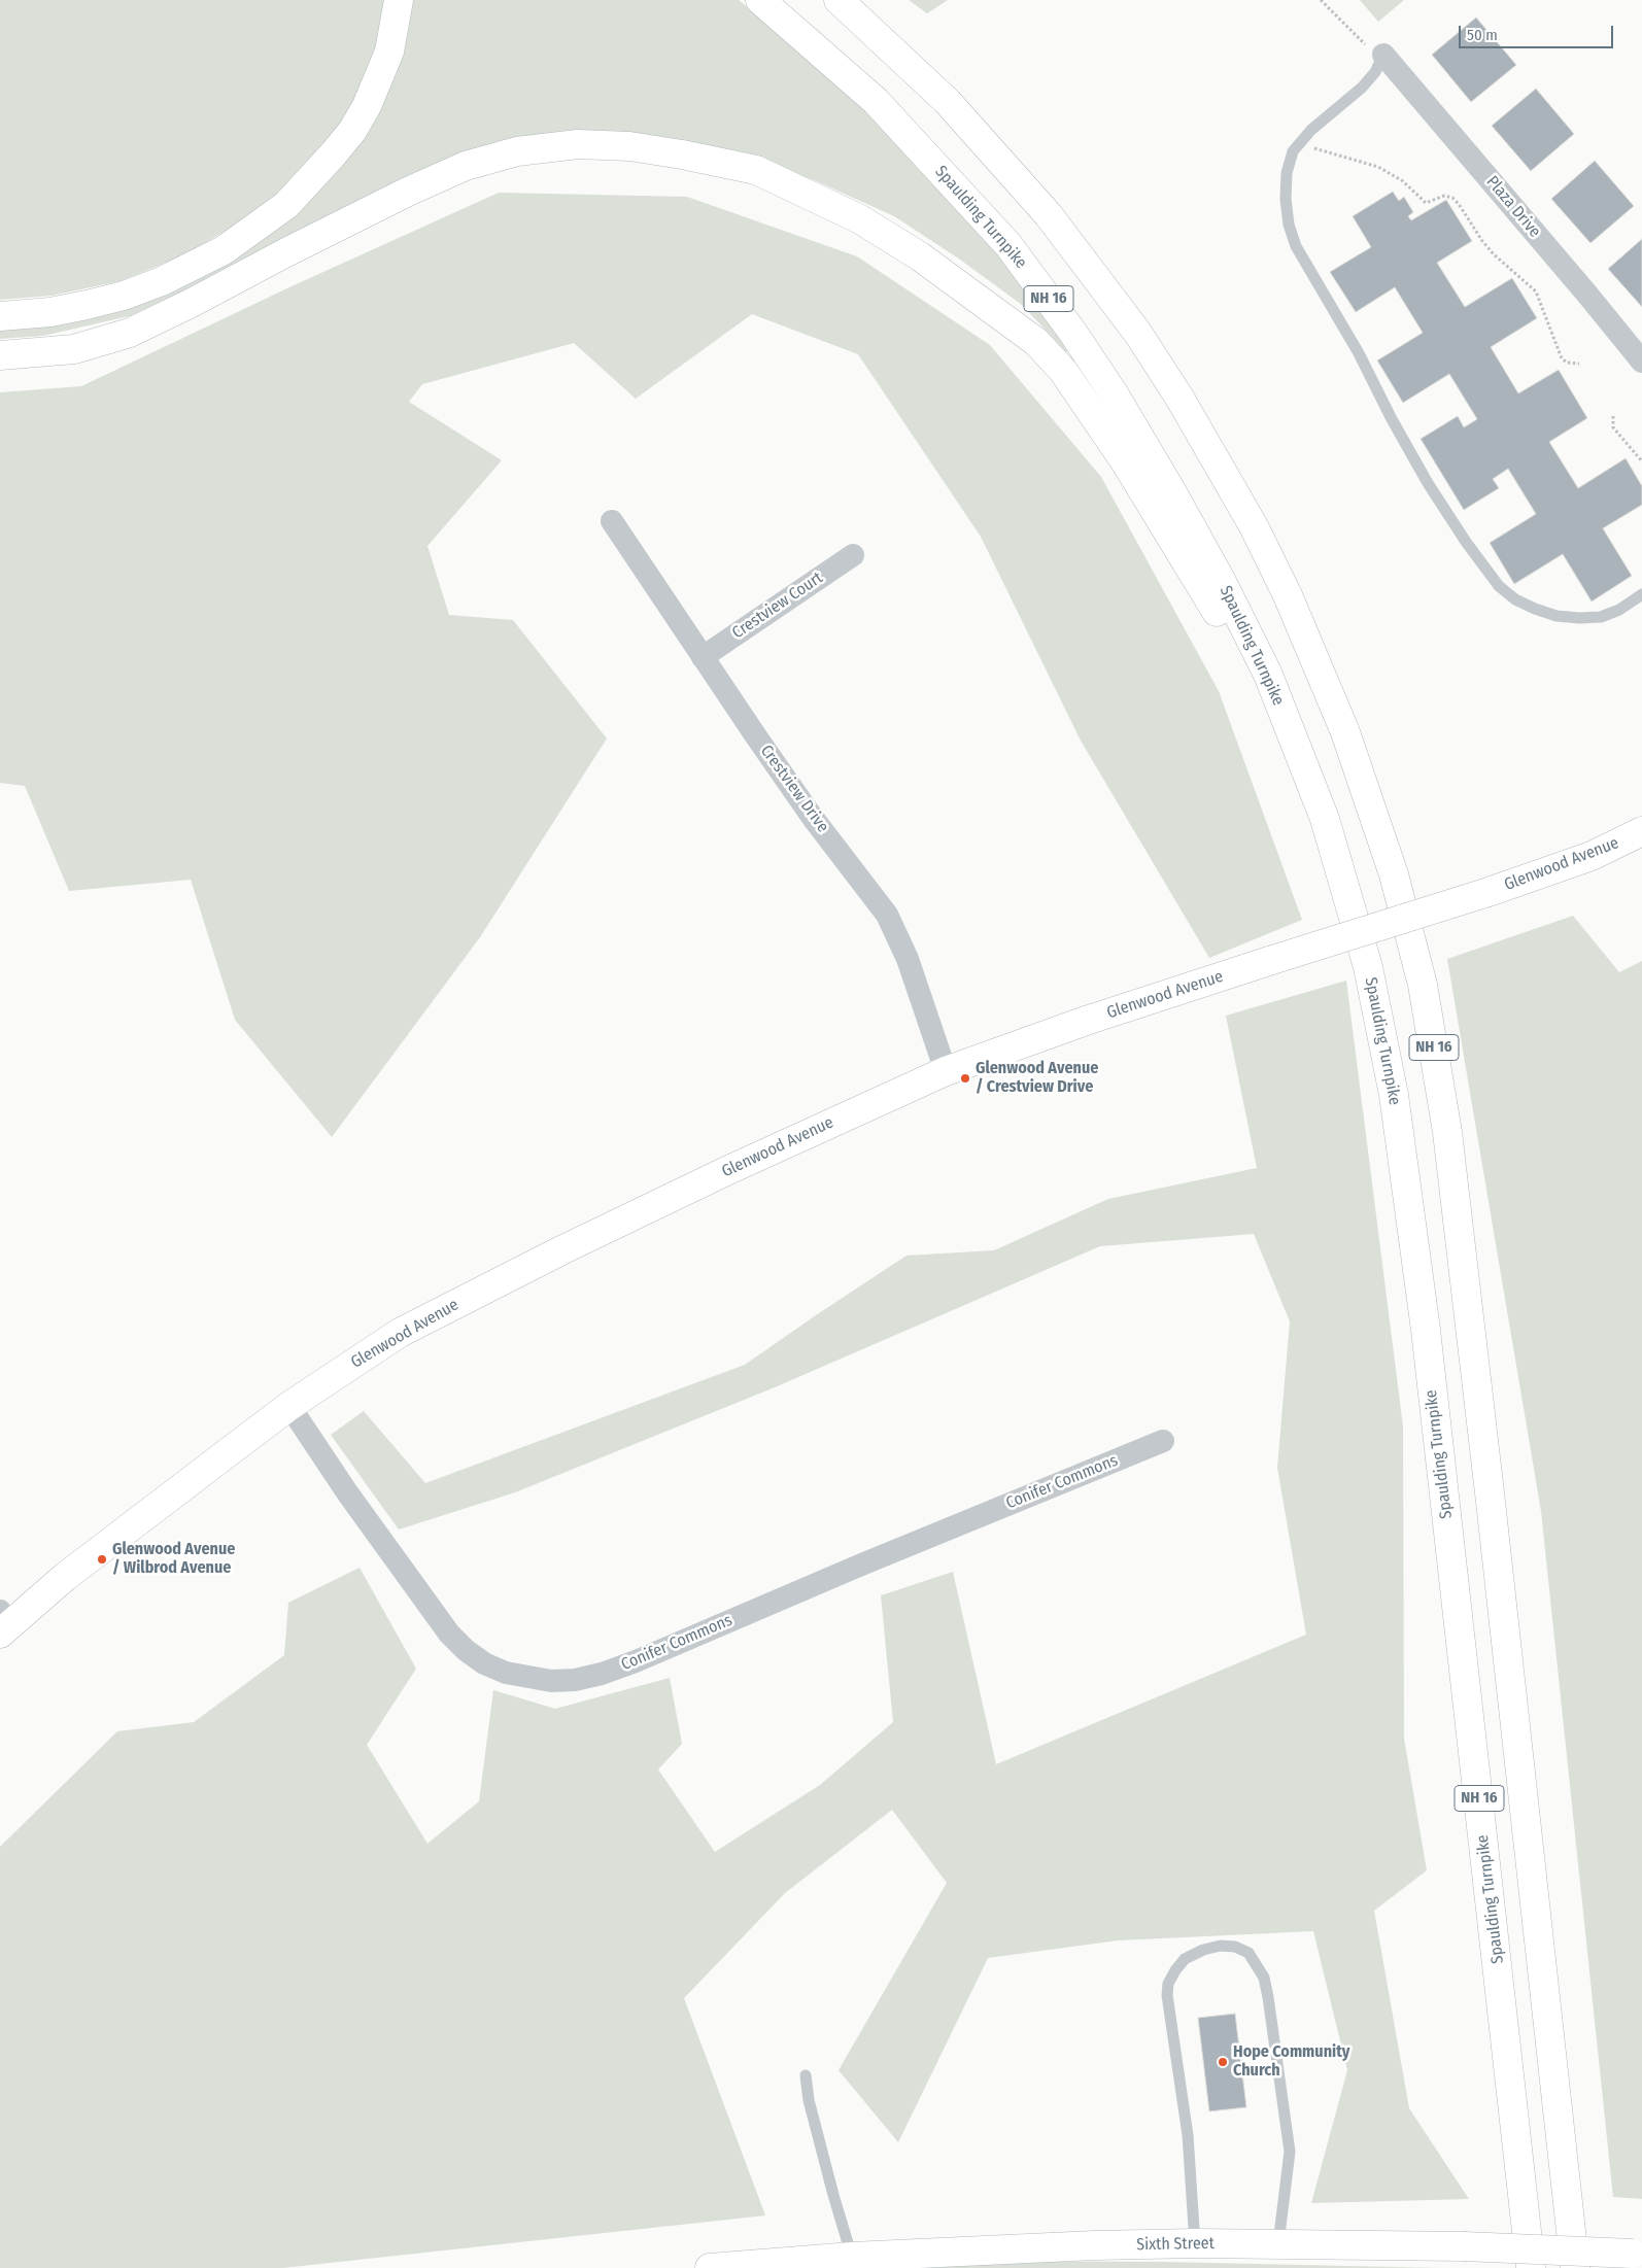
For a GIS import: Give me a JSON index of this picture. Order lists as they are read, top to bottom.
{
  "streets": {
    "main road": [
      "Spaulding Turnpike",
      "NH 16",
      "Glenwood Avenue",
      "Sixth Street"
    ],
    "street": [
      "Plaza Drive",
      "Crestview Court",
      "Crestview Drive",
      "Conifer Commons"
    ]
  },
  "crossings": [
    ["Crestview Court", "Crestview Drive"],
    ["Crestview Drive", "Glenwood Avenue"],
    ["Glenwood Avenue", "Conifer Commons"]
  ],
  "places": ["Glenwood Avenue / Crestview Drive", "Glenwood Avenue / Wilbrod Avenue", "Hope Community Church"],
  "scale_bar": "50 m"
}
